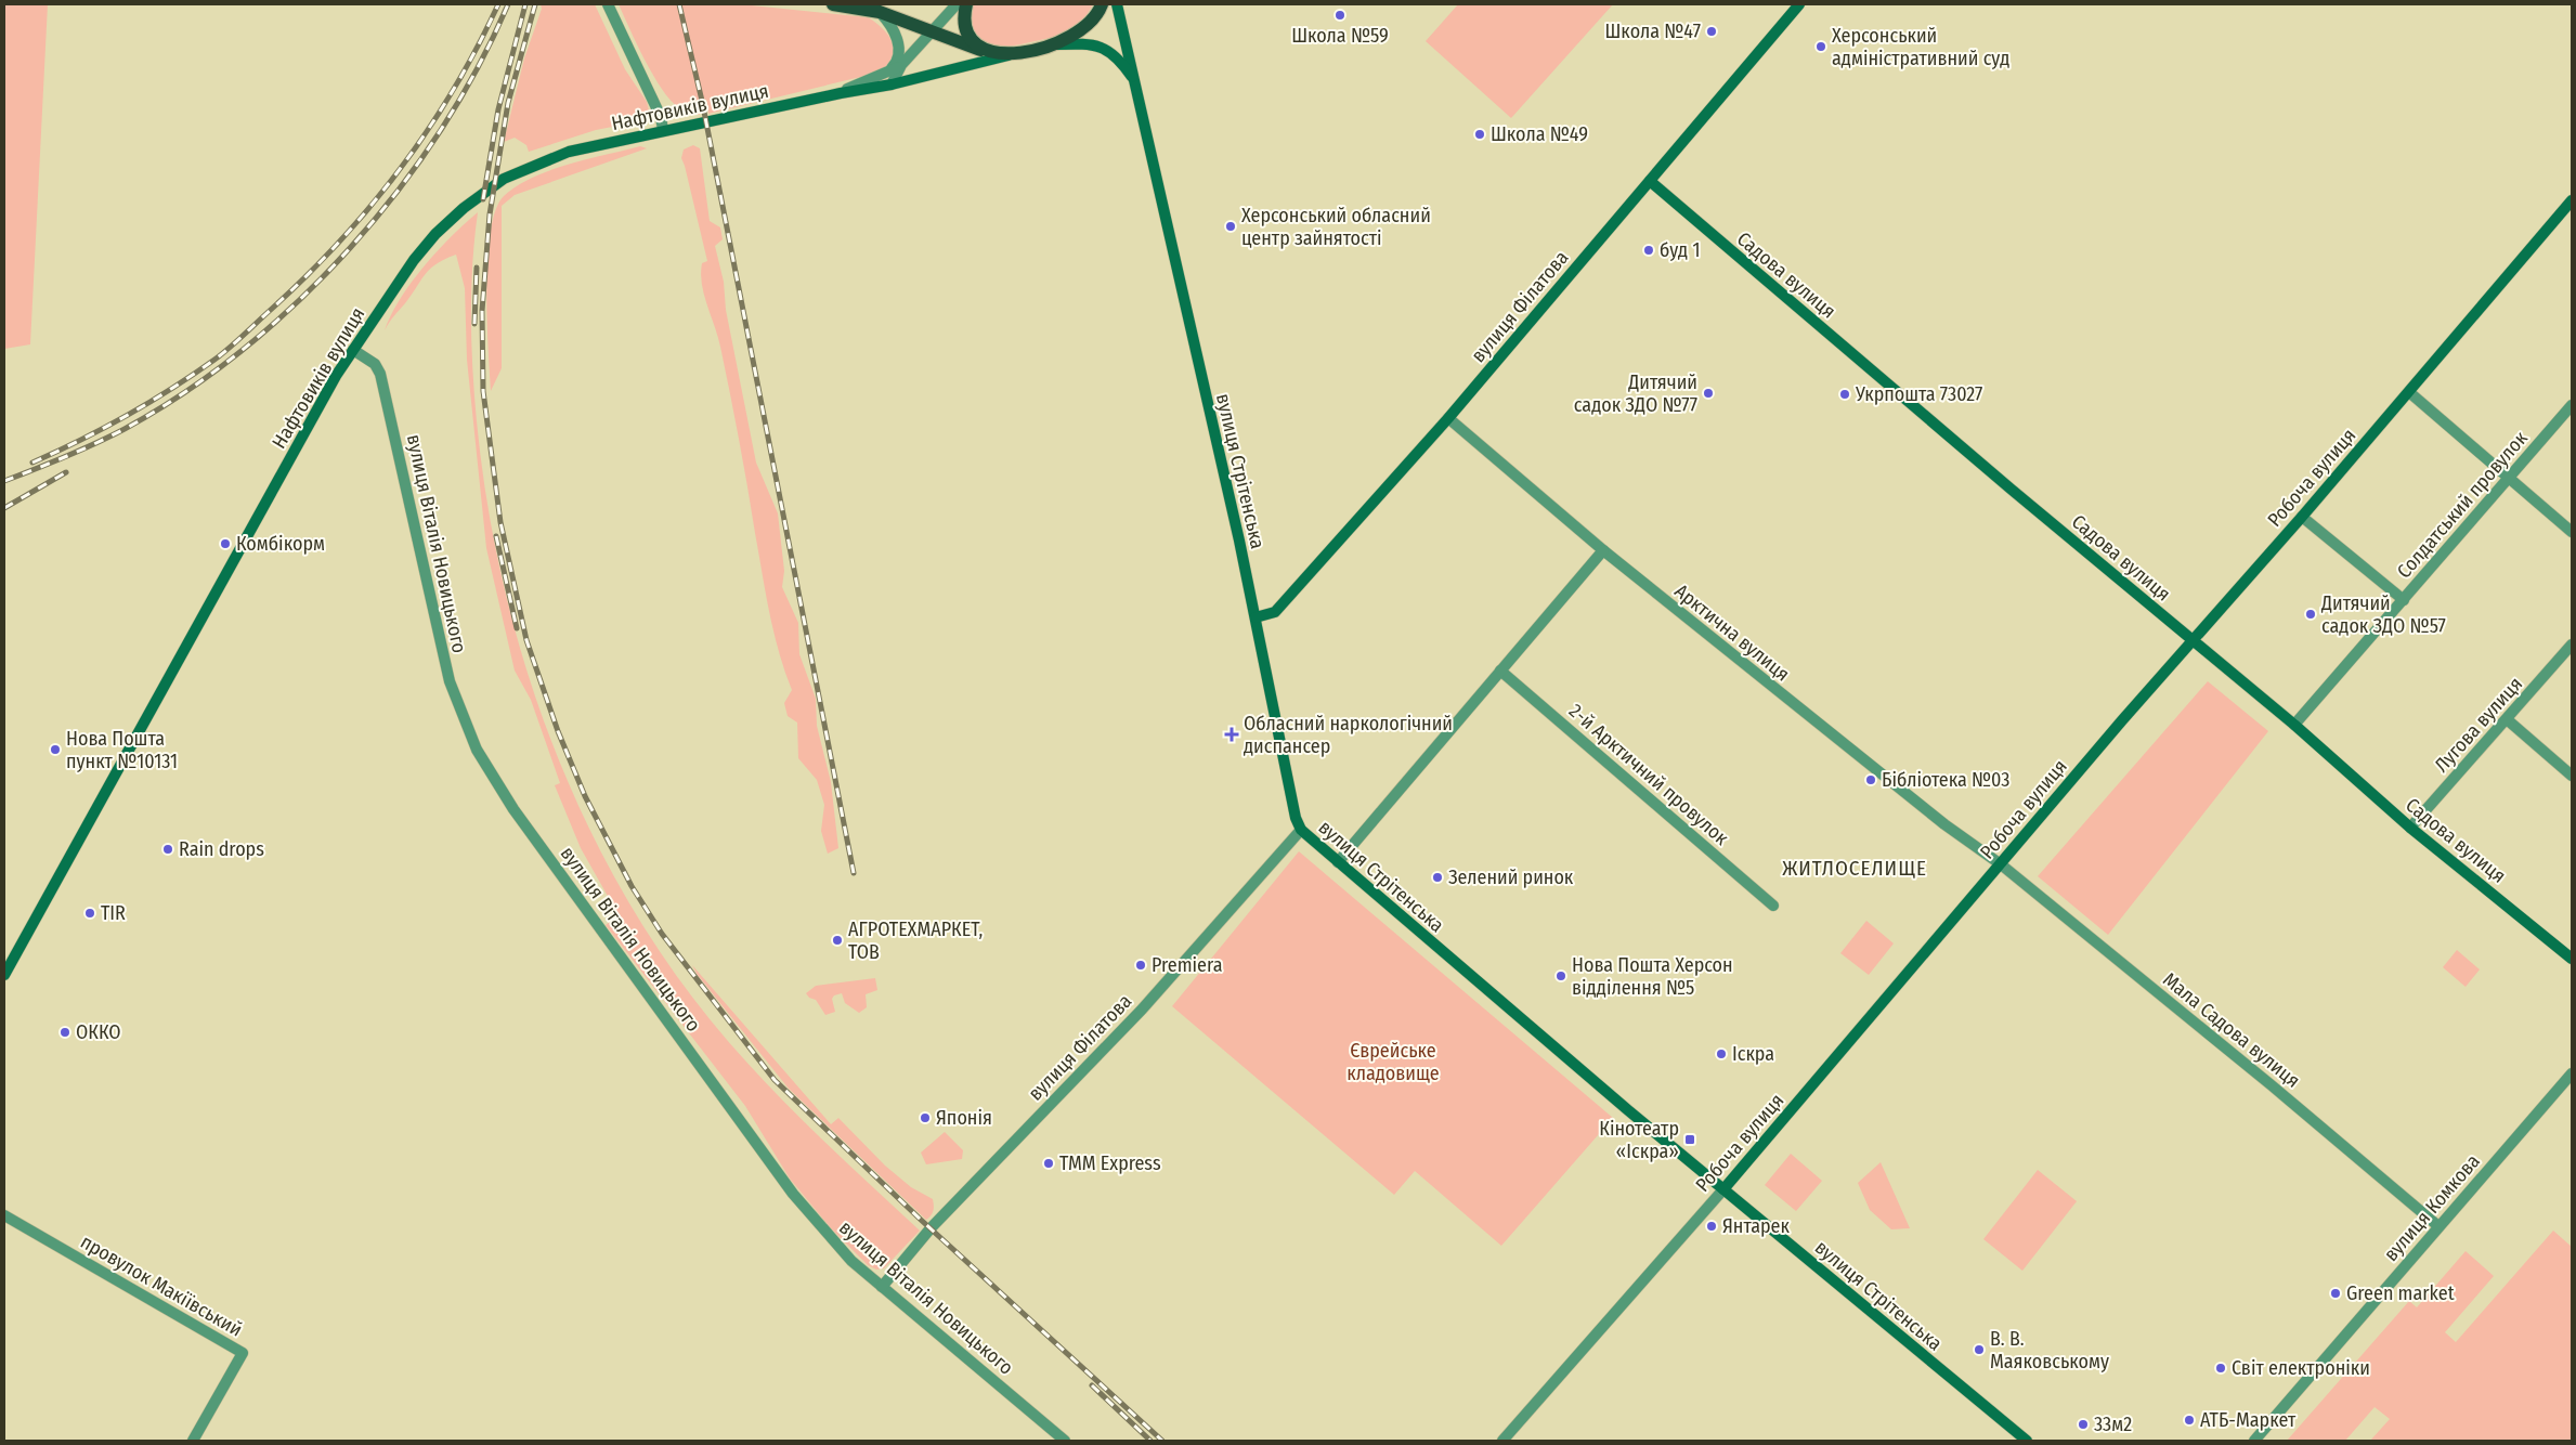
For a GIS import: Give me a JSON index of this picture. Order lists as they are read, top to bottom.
{
  "streets": {
    "street": [
      "Нафтовиків вулиця",
      "Садова вулиця",
      "вулиця Філатова",
      "вулиця Стрітенська",
      "Робоча вулиця",
      "Солдатський провулок",
      "вулиця Віталія Новицького",
      "Арктична вулиця",
      "Лугова вулиця",
      "2-й Арктичний провулок",
      "Мала Садова вулиця",
      "вулиця Комкова",
      "провулок Макіївський"
    ]
  },
  "crossings": [
    ["Нафтовиків вулиця", "вулиця Віталія Новицького"],
    ["Садова вулиця", "вулиця Філатова"],
    ["Садова вулиця", "Робоча вулиця"],
    ["Садова вулиця", "Солдатський провулок"],
    ["Садова вулиця", "Лугова вулиця"],
    ["вулиця Філатова", "вулиця Стрітенська"],
    ["вулиця Філатова", "вулиця Віталія Новицького"],
    ["вулиця Філатова", "Арктична вулиця"],
    ["вулиця Стрітенська", "Робоча вулиця"],
    ["Робоча вулиця", "Арктична вулиця"],
    ["Робоча вулиця", "Мала Садова вулиця"],
    ["Арктична вулиця", "Мала Садова вулиця"],
    ["Мала Садова вулиця", "вулиця Комкова"]
  ],
  "districts": ["ЖИТЛОСЕЛИЩЕ"],
  "parks": ["Єврейське кладовище"],
  "places": {
    "other": [
      "Школа №59",
      "Школа №47",
      "Херсонський адміністративний суд",
      "Школа №49",
      "Херсонський обласний центр зайнятості",
      "буд 1",
      "Дитячий садок ЗДО №77",
      "Укрпошта 73027",
      "Комбікорм",
      "Дитячий садок ЗДО №57",
      "Нова Пошта пункт №10131",
      "Бібліотека №03",
      "Rain drops",
      "Зелений ринок",
      "TIR",
      "АГРОТЕХМАРКЕТ, ТОВ",
      "Premiera",
      "Нова Пошта Херсон відділення №5",
      "ОККО",
      "Іскра",
      "Японія",
      "TMM Express",
      "Янтарек",
      "Green market",
      "В. В. Маяковському",
      "Світ електроніки",
      "АТБ-Маркет",
      "33м2"
    ],
    "health": ["Обласний наркологічний диспансер"],
    "transit": ["Кінотеатр «Іскра»"]
  }
}
